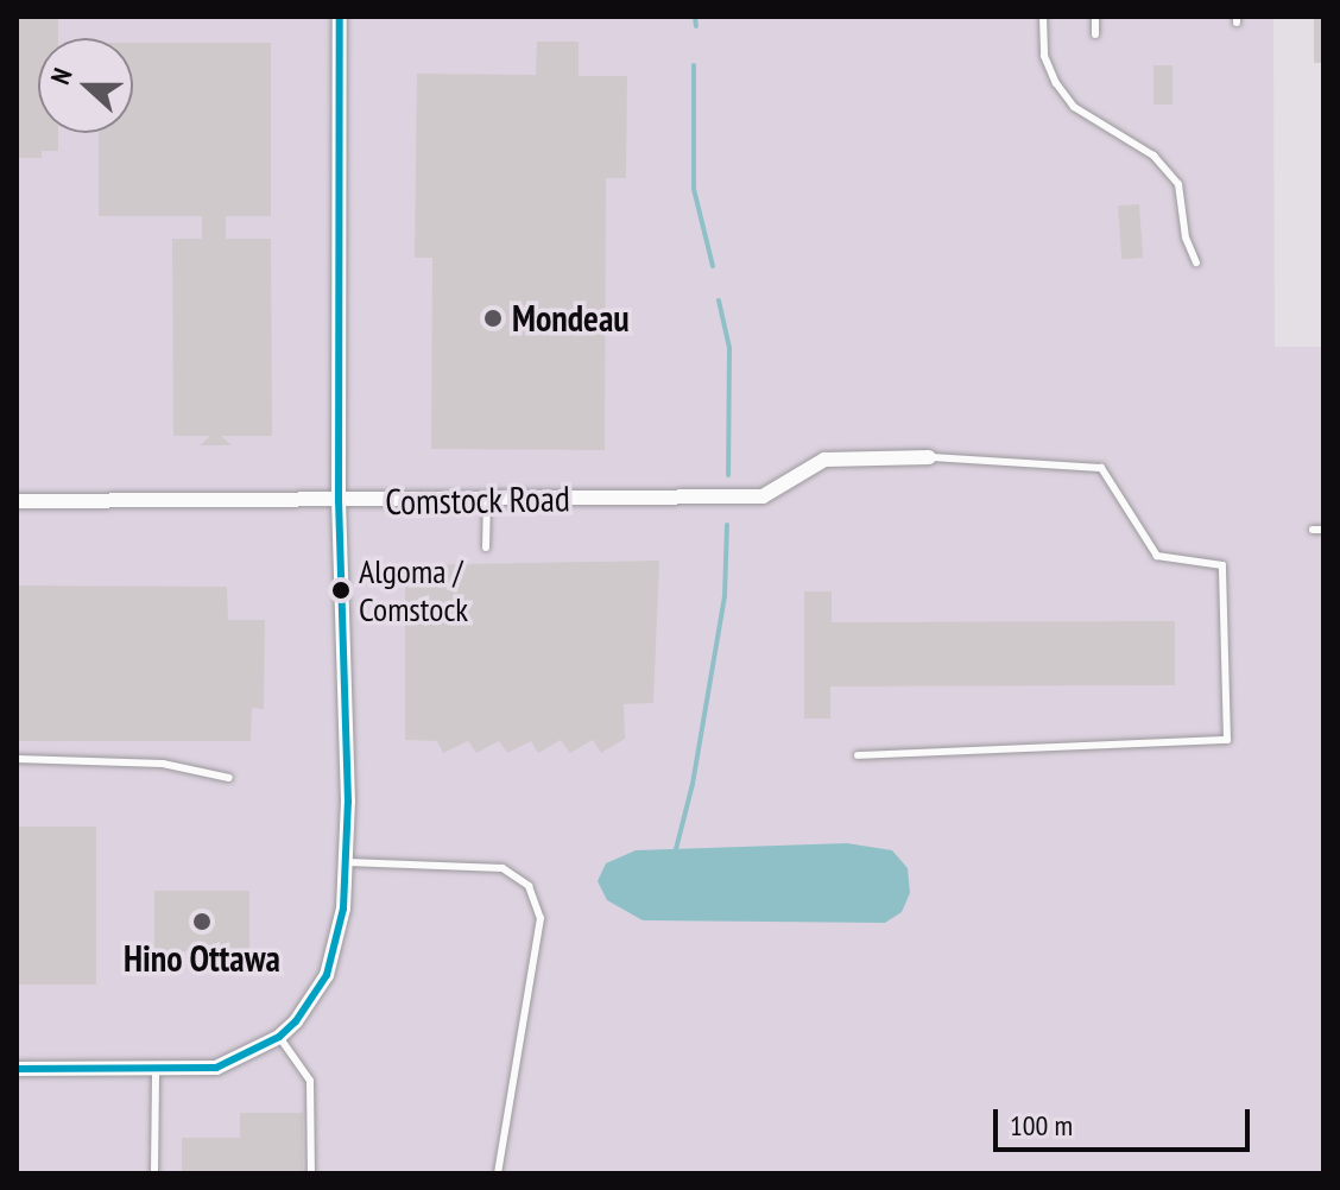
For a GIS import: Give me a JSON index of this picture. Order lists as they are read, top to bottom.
{
  "streets": {
    "street": ["Comstock Road"]
  },
  "places": ["Mondeau", "Algoma / Comstock", "Hino Ottawa"],
  "scale_bar": "100 m",
  "north": "left"
}
